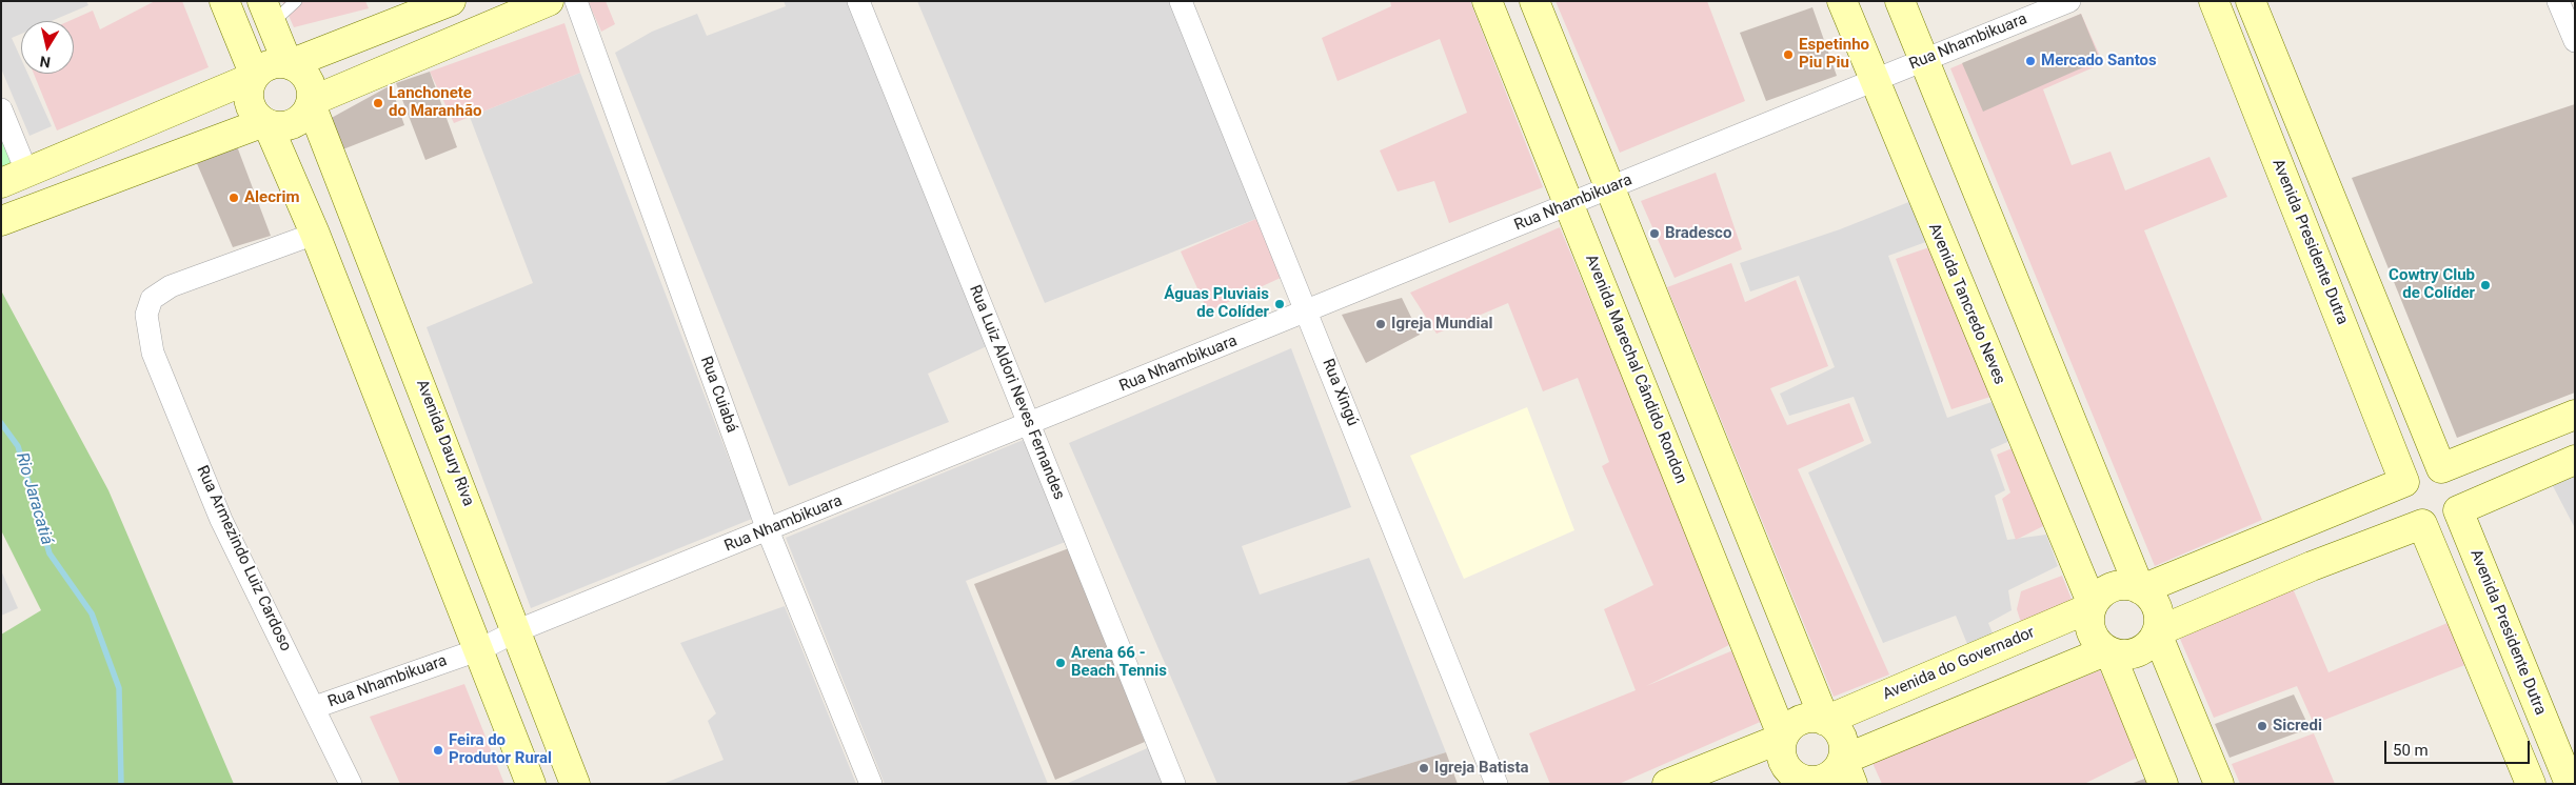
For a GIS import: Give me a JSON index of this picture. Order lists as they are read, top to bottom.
{
  "streets": {
    "street": [
      "Rua Nhambikuara",
      "Avenida Presidente Dutra",
      "Avenida Tancredo Neves",
      "Avenida Marechal Cândido Rondon",
      "Rua Luiz Aldori Neves Fernandes",
      "Rua Xingú",
      "Rua Cuiabá",
      "Avenida Daury Riva",
      "Rua Armezindo Luiz Cardoso",
      "Avenida do Governador"
    ]
  },
  "crossings": [
    ["Rua Nhambikuara", "Avenida Tancredo Neves"],
    ["Rua Nhambikuara", "Avenida Marechal Cândido Rondon"],
    ["Rua Nhambikuara", "Rua Luiz Aldori Neves Fernandes"],
    ["Rua Nhambikuara", "Rua Xingú"],
    ["Rua Nhambikuara", "Rua Cuiabá"],
    ["Rua Nhambikuara", "Avenida Daury Riva"],
    ["Rua Nhambikuara", "Rua Armezindo Luiz Cardoso"],
    ["Avenida Tancredo Neves", "Avenida do Governador"],
    ["Avenida Marechal Cândido Rondon", "Avenida do Governador"]
  ],
  "water": ["Rio Jaracatiá"],
  "places": [
    "Espetinho Piu Piu",
    "Mercado Santos",
    "Lanchonete do Maranhão",
    "Alecrim",
    "Bradesco",
    "Cowtry Club de Colíder",
    "Águas Pluviais de Colíder",
    "Igreja Mundial",
    "Arena 66 - Beach Tennis",
    "Sicredi",
    "Feira do Produtor Rural",
    "Igreja Batista"
  ],
  "scale_bar": "50 m",
  "north": "bottom"
}
